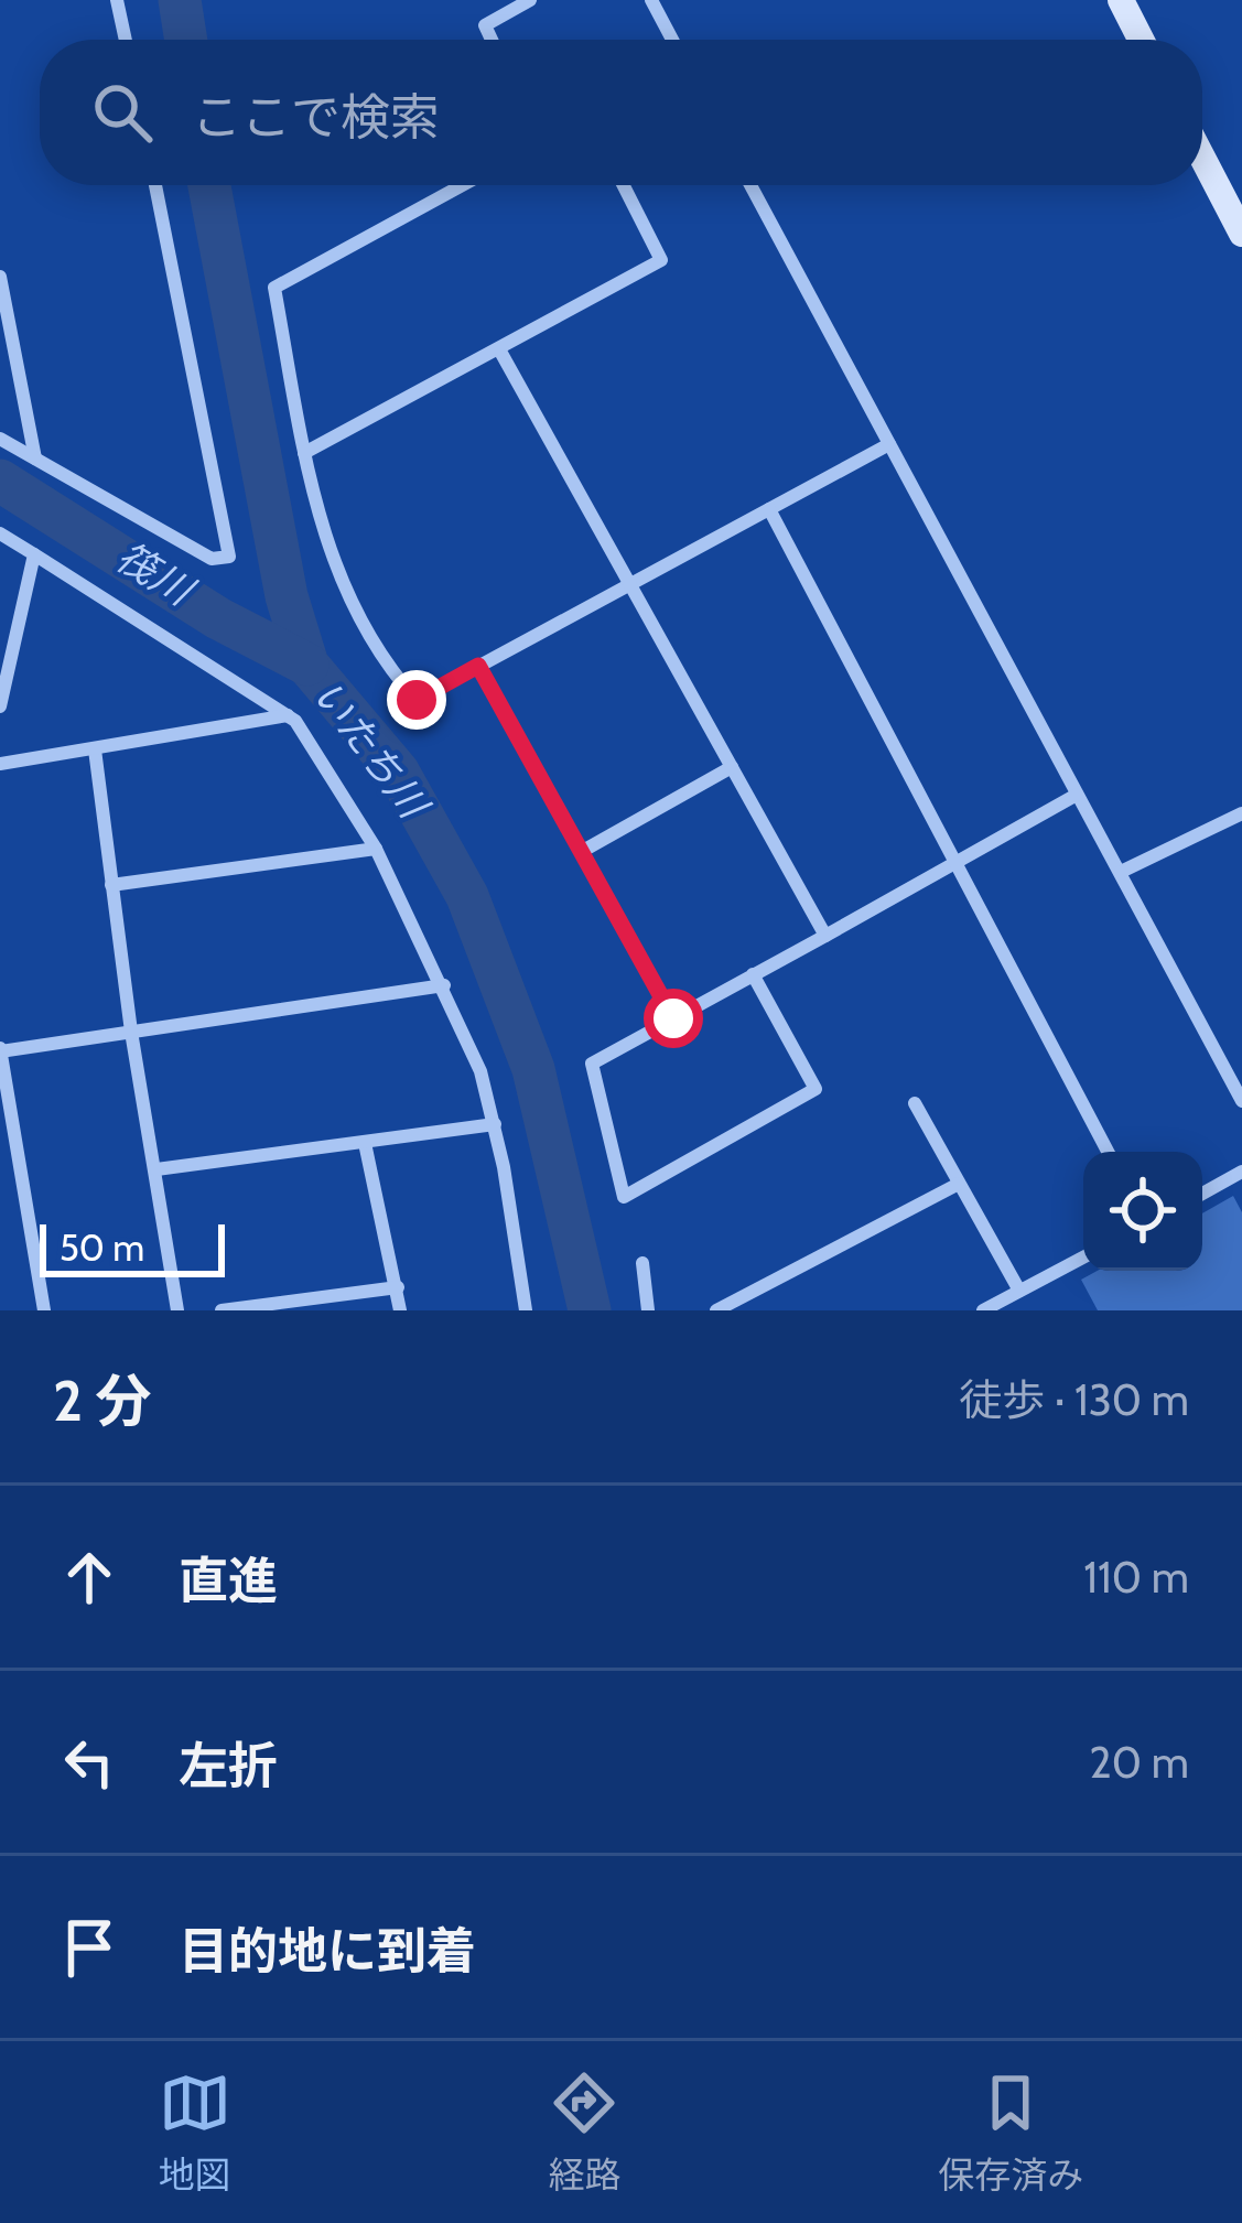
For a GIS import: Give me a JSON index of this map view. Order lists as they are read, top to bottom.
{
  "water": ["筏川", "いたち川"],
  "scale_bar": "50 m",
  "page": {
    "search": "ここで検索",
    "scale": "50 m",
    "heading": ["2 分", "徒歩 · 130 m"],
    "list": [
      ["直進", "110 m"],
      ["左折", "20 m"],
      "目的地に到着"
    ],
    "nav": ["地図", "経路", "保存済み"]
  }
}
